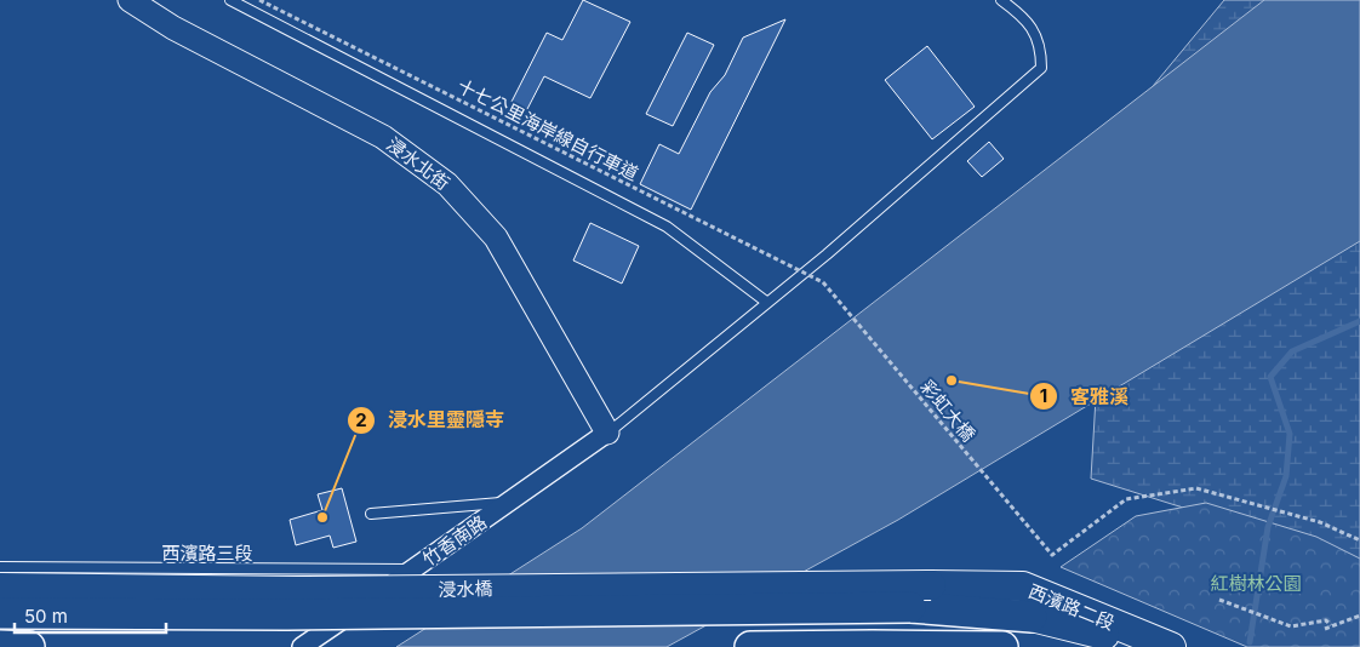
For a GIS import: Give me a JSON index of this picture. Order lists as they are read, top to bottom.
{
  "streets": {
    "highway": ["浸水橋"],
    "main road": ["西濱路二段"],
    "street": ["浸水北街", "竹香南路"],
    "lane": ["西濱路三段"],
    "path": ["十七公里海岸線自行車道", "彩虹大橋"]
  },
  "crossings": [
    ["十七公里海岸線自行車道", "彩虹大橋"],
    ["浸水北街", "竹香南路"],
    ["竹香南路", "西濱路三段"],
    ["浸水橋", "西濱路二段"]
  ],
  "parks": ["紅樹林公園"],
  "places": ["客雅溪", "浸水里靈隱寺"],
  "scale_bar": "50 m"
}
